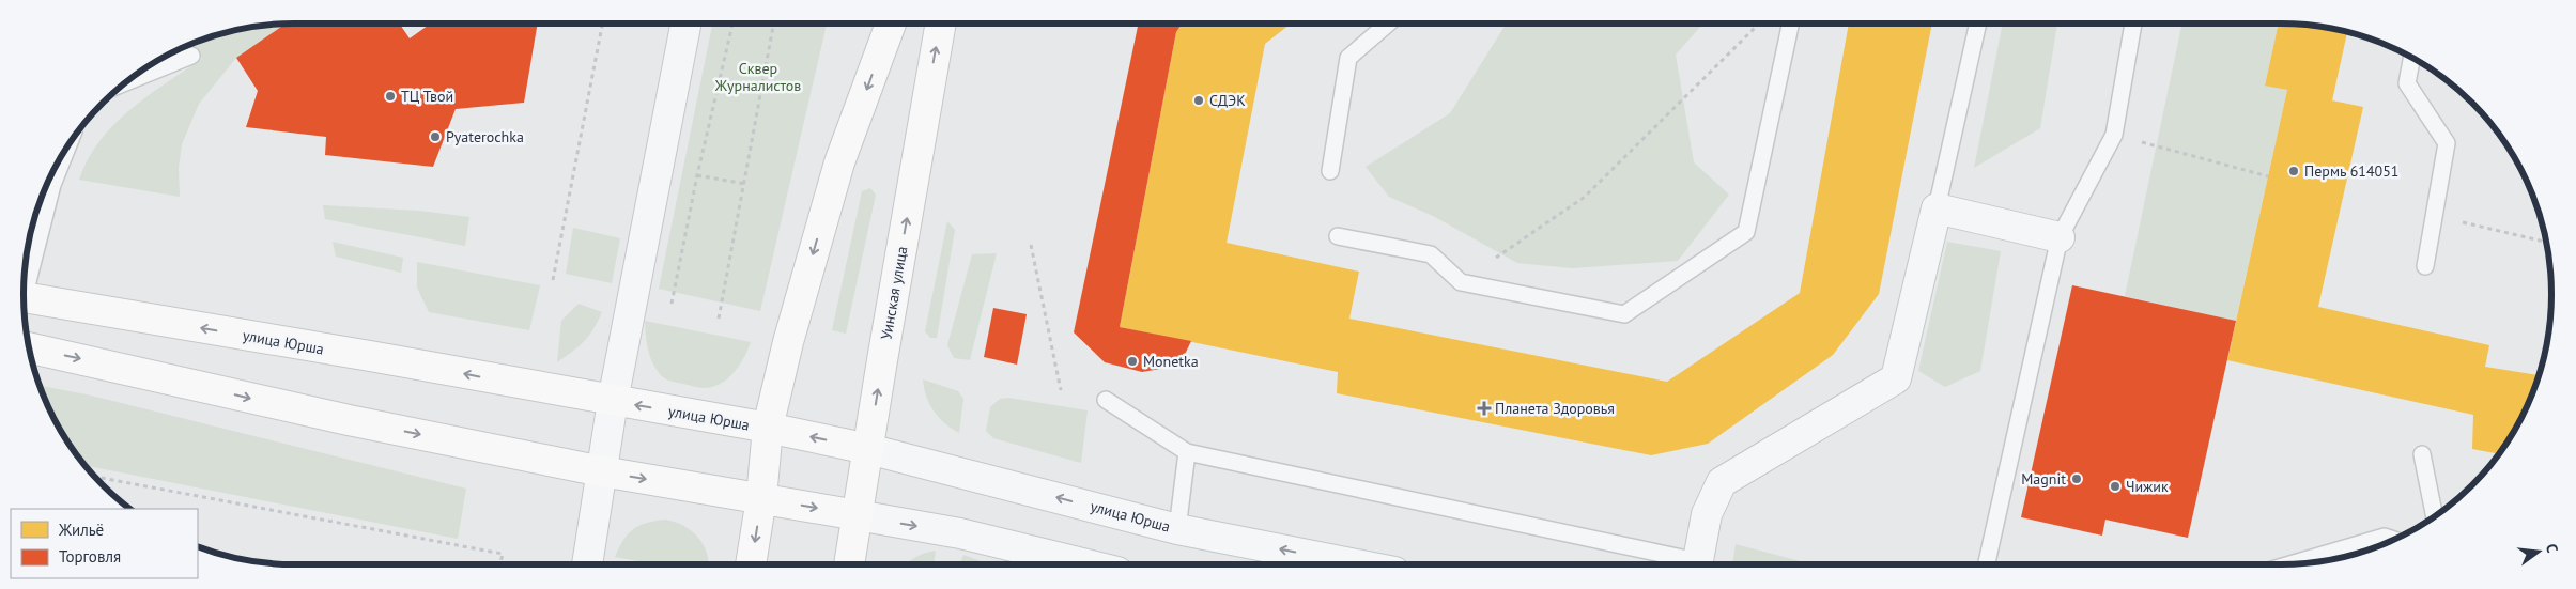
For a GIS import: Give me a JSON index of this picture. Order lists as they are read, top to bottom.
{
  "streets": {
    "main road": ["Уинская улица", "улица Юрша"]
  },
  "crossings": [
    ["Уинская улица", "улица Юрша"]
  ],
  "parks": ["Сквер Журналистов"],
  "places": {
    "other": [
      "ТЦ Твой",
      "СДЭК",
      "Pyaterochka",
      "Пермь 614051",
      "Monetka",
      "Magnit",
      "Чижик"
    ],
    "health": ["Планета Здоровья"]
  },
  "legend": ["Жильё", "Торговля"],
  "north": "right"
}
